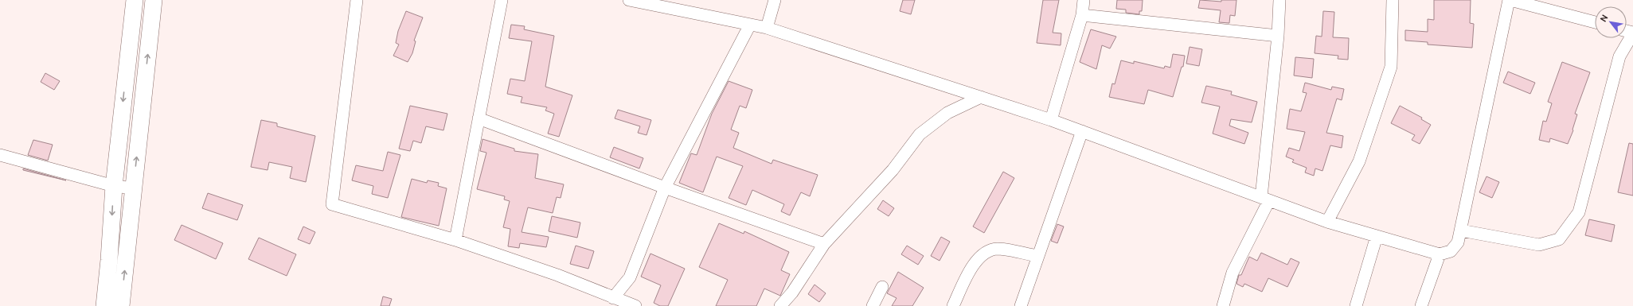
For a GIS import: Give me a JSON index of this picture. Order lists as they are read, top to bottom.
{
  "north": "top left"
}
